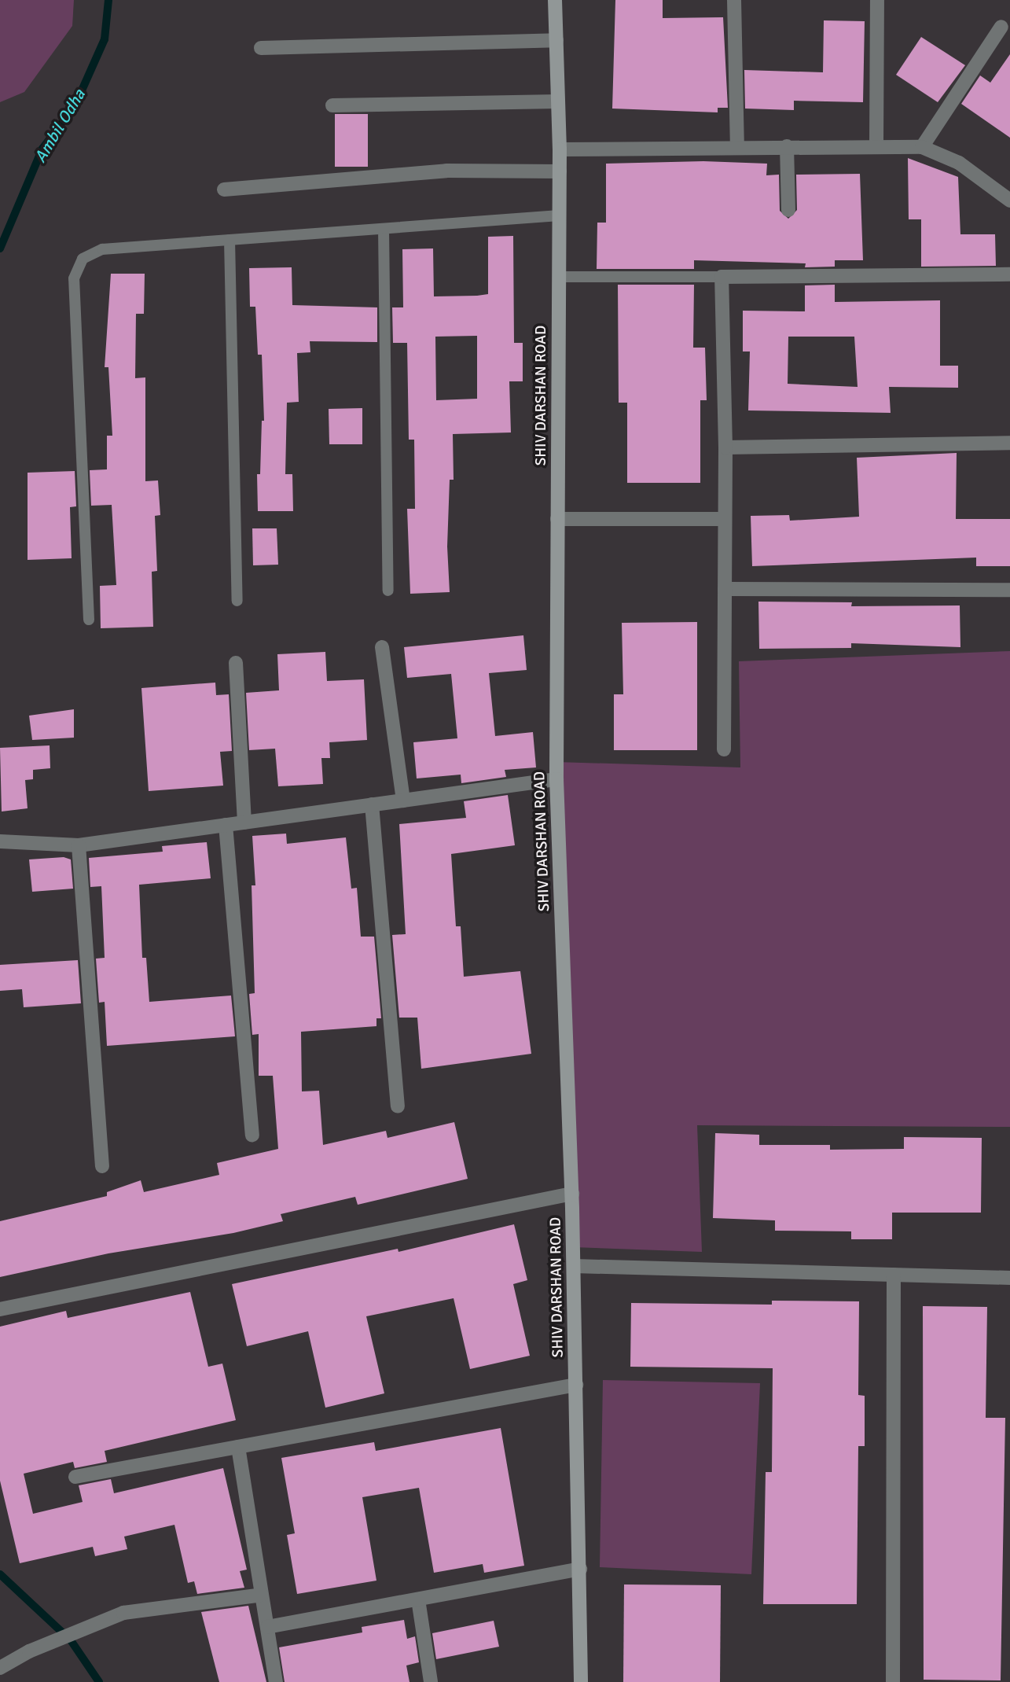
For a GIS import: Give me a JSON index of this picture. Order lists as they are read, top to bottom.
{
  "streets": {
    "street": ["SHIV DARSHAN ROAD"]
  },
  "water": ["Ambil Odha"]
}
